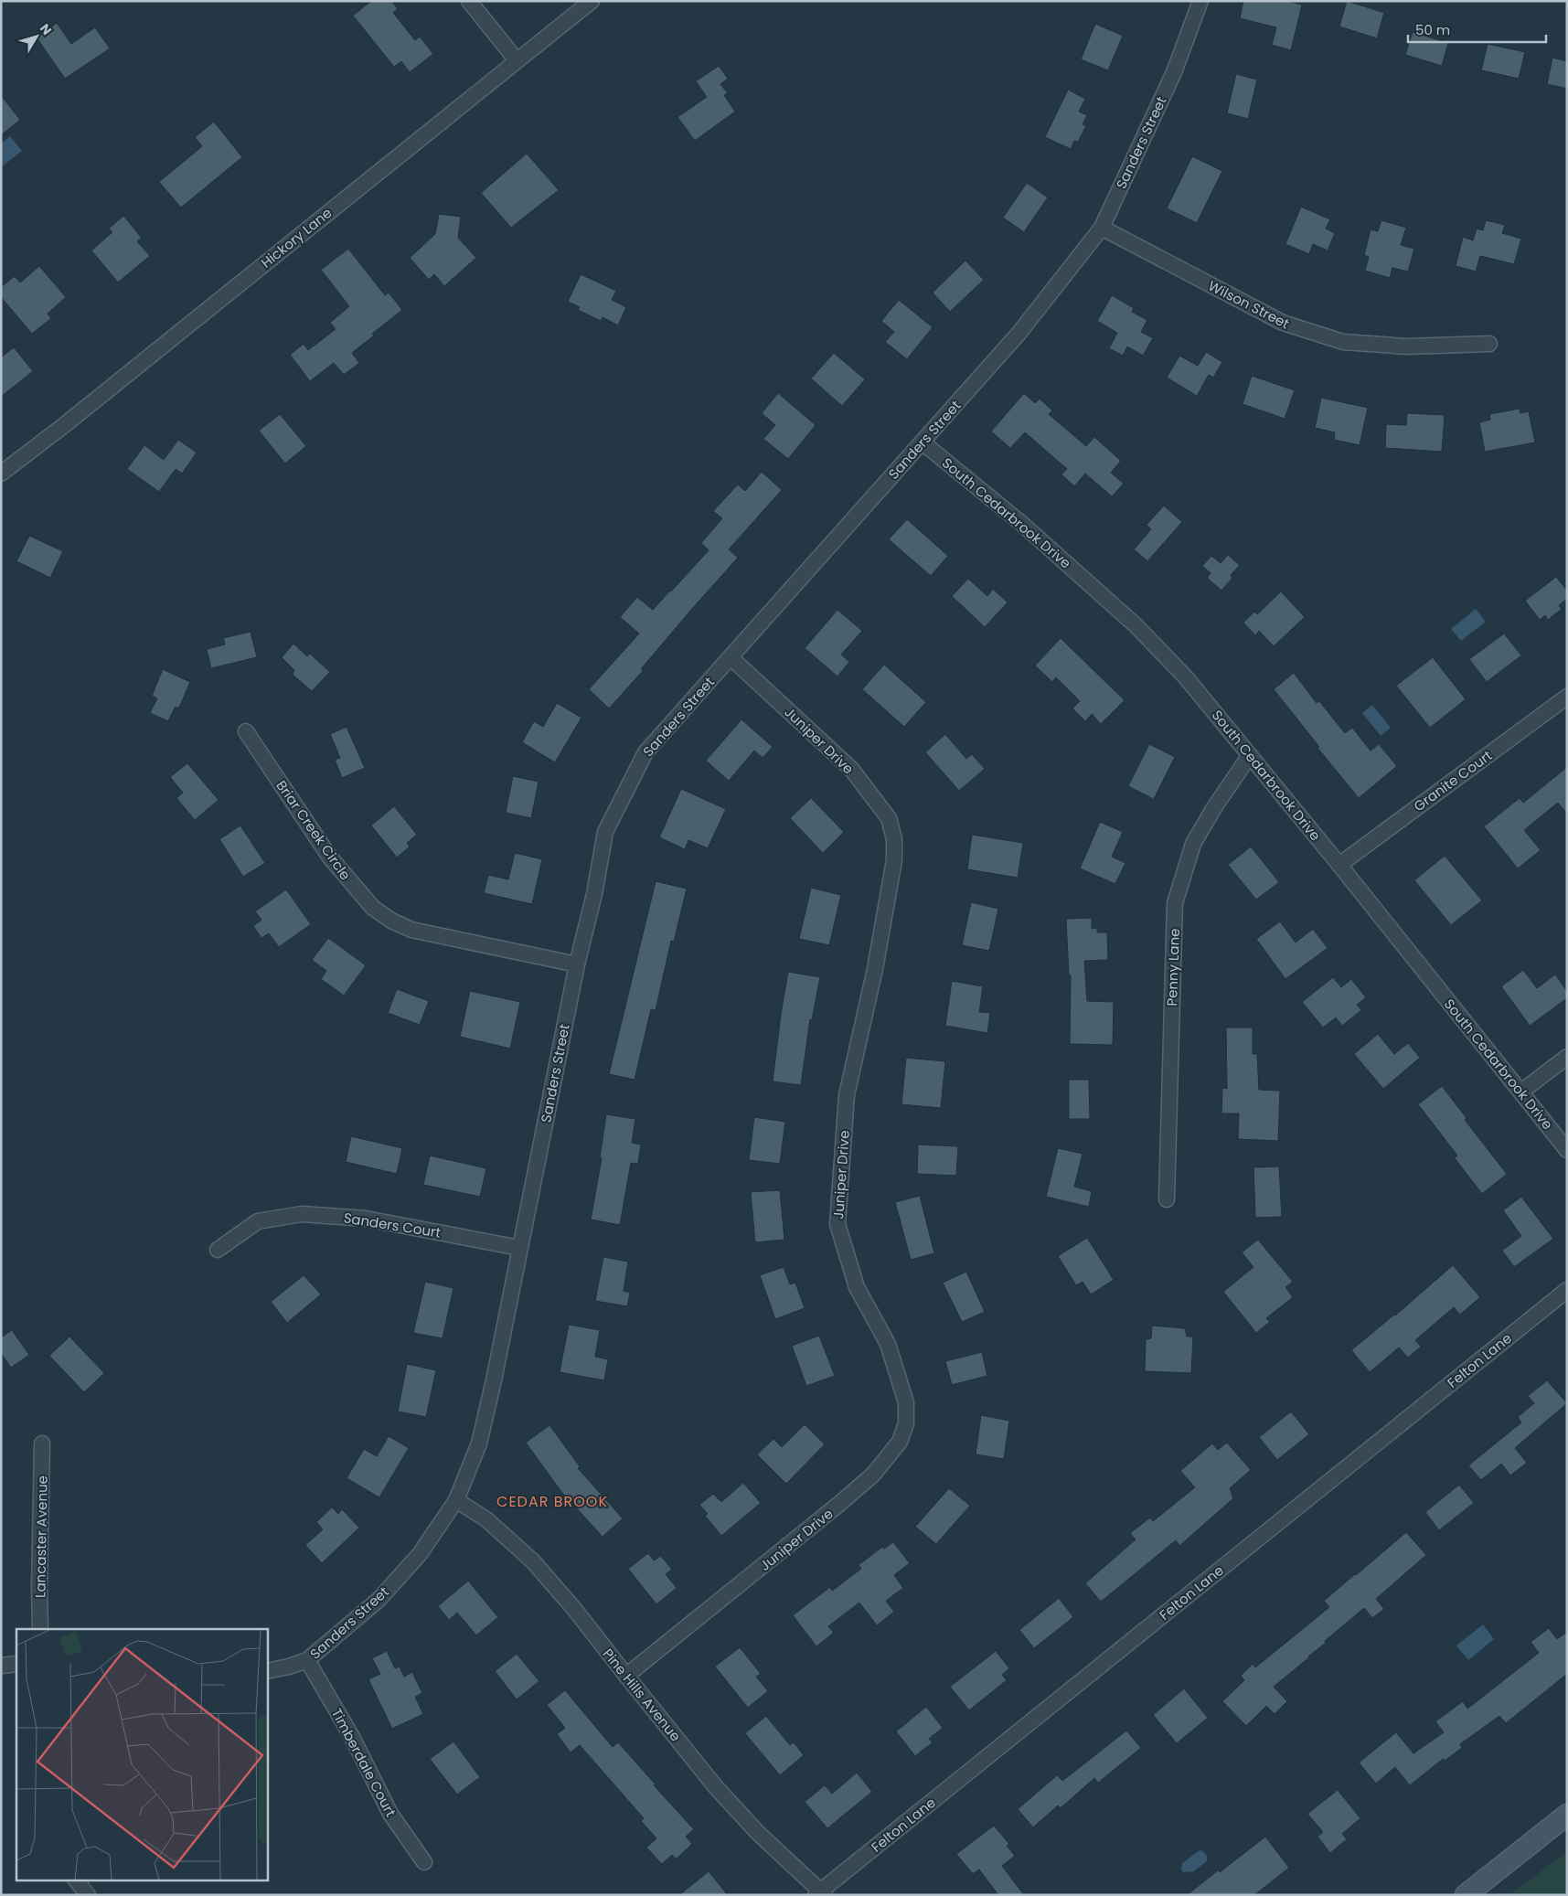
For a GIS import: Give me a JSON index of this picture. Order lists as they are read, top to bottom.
{
  "streets": {
    "street": [
      "Sanders Street",
      "Hickory Lane",
      "Wilson Street",
      "South Cedarbrook Drive",
      "Juniper Drive",
      "Granite Court",
      "Briar Creek Circle",
      "Penny Lane",
      "Sanders Court",
      "Felton Lane",
      "Lancaster Avenue",
      "Pine Hills Avenue",
      "Timberdale Court"
    ]
  },
  "crossings": [
    ["Sanders Street", "Wilson Street"],
    ["Sanders Street", "South Cedarbrook Drive"],
    ["Sanders Street", "Juniper Drive"],
    ["Sanders Street", "Briar Creek Circle"],
    ["Sanders Street", "Sanders Court"],
    ["Sanders Street", "Pine Hills Avenue"],
    ["Sanders Street", "Timberdale Court"],
    ["South Cedarbrook Drive", "Granite Court"],
    ["South Cedarbrook Drive", "Penny Lane"],
    ["Juniper Drive", "Pine Hills Avenue"],
    ["Felton Lane", "Pine Hills Avenue"]
  ],
  "districts": ["CEDAR BROOK"],
  "scale_bar": "50 m",
  "north": "top right"
}
